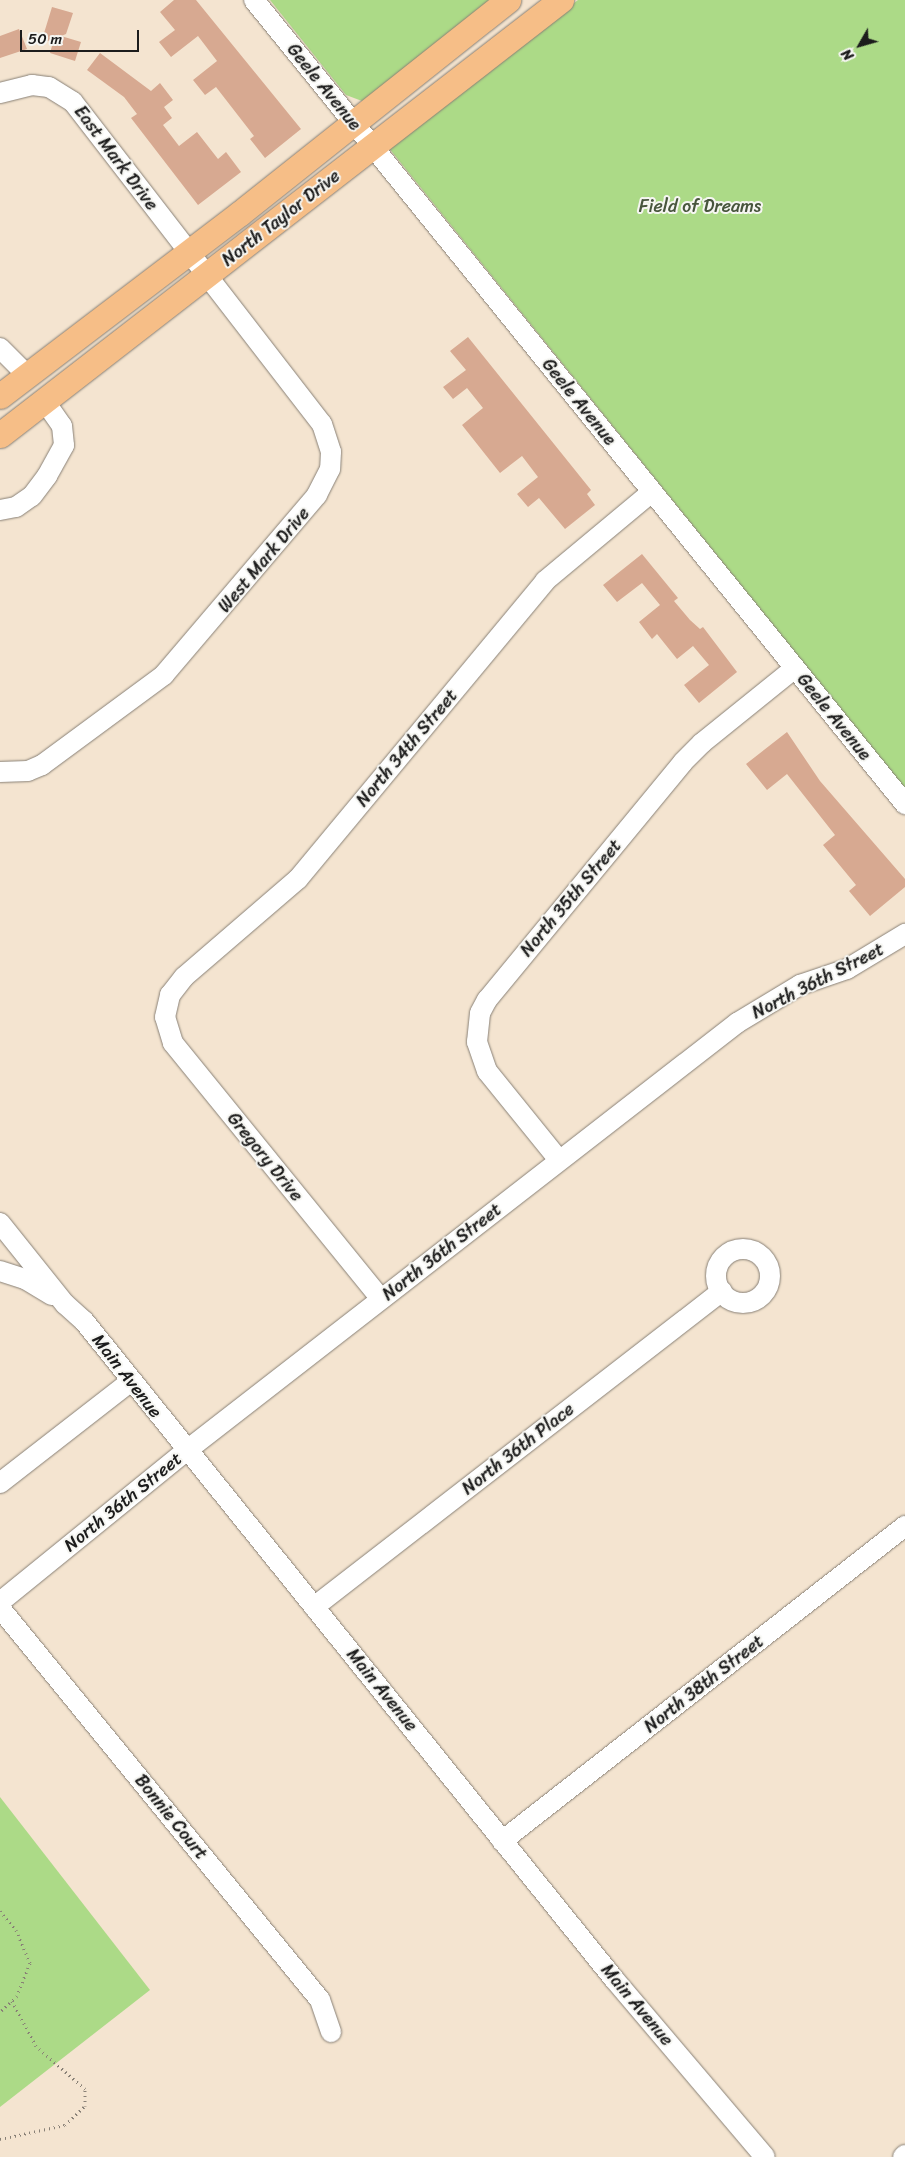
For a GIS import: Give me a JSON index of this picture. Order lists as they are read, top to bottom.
{
  "streets": {
    "main road": ["North Taylor Drive"],
    "street": [
      "Geele Avenue",
      "East Mark Drive",
      "West Mark Drive",
      "North 34th Street",
      "North 35th Street",
      "North 36th Street",
      "Gregory Drive",
      "Main Avenue",
      "North 36th Place",
      "North 38th Street",
      "Bonnie Court"
    ]
  },
  "crossings": [
    ["Geele Avenue", "North Taylor Drive"],
    ["Geele Avenue", "North 34th Street"],
    ["Geele Avenue", "North 35th Street"],
    ["East Mark Drive", "North Taylor Drive"],
    ["East Mark Drive", "West Mark Drive"],
    ["North Taylor Drive", "West Mark Drive"],
    ["North 34th Street", "Gregory Drive"],
    ["North 35th Street", "North 36th Street"],
    ["North 36th Street", "Gregory Drive"],
    ["North 36th Street", "Main Avenue"],
    ["Main Avenue", "North 36th Place"],
    ["Main Avenue", "North 38th Street"]
  ],
  "parks": ["Field of Dreams"],
  "scale_bar": "50 m",
  "north": "bottom left"
}
